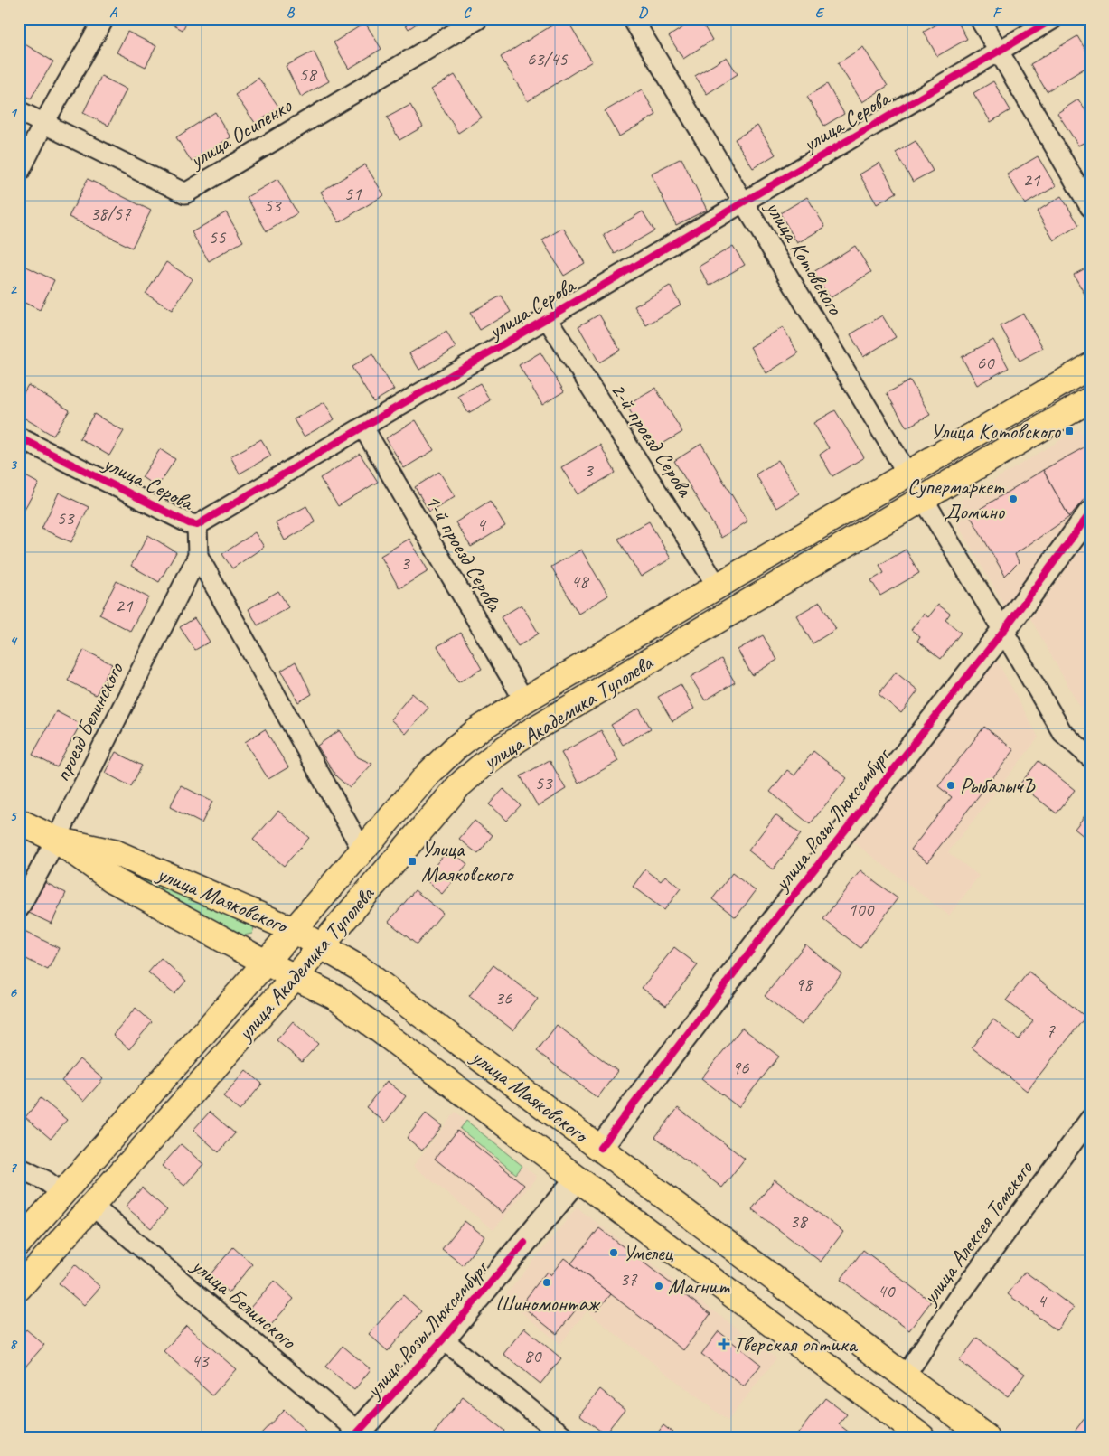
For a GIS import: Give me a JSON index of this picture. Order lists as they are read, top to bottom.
{
  "streets": {
    "main road": ["улица Академика Туполева", "улица Маяковского"],
    "street": [
      "улица Серова",
      "улица Осипенко",
      "улица Котовского",
      "2-й проезд Серова",
      "1-й проезд Серова",
      "проезд Белинского",
      "улица Розы Люксембург",
      "улица Алексея Томского",
      "улица Белинского"
    ]
  },
  "crossings": [
    ["улица Серова", "улица Котовского"],
    ["улица Серова", "2-й проезд Серова"],
    ["улица Серова", "1-й проезд Серова"],
    ["улица Серова", "проезд Белинского"],
    ["улица Котовского", "улица Академика Туполева"],
    ["2-й проезд Серова", "улица Академика Туполева"],
    ["1-й проезд Серова", "улица Академика Туполева"],
    ["улица Академика Туполева", "проезд Белинского"],
    ["улица Академика Туполева", "улица Маяковского"],
    ["улица Академика Туполева", "улица Белинского"],
    ["проезд Белинского", "улица Маяковского"],
    ["улица Розы Люксембург", "улица Маяковского"],
    ["улица Розы Люксембург", "улица Белинского"],
    ["улица Маяковского", "улица Алексея Томского"]
  ],
  "places": {
    "transit": ["Улица Котовского", "Улица Маяковского"],
    "other": [
      "Супермаркет Домино",
      "РыбалычЪ",
      "Умелец",
      "Шиномонтаж",
      "Магнит"
    ],
    "health": ["Тверская оптика"]
  },
  "house_numbers": [
    "63/45",
    "58",
    "21",
    "51",
    "53",
    "38/57",
    "55",
    "60",
    "3",
    "53",
    "4",
    "3",
    "48",
    "21",
    "53",
    "100",
    "98",
    "36",
    "7",
    "96",
    "38",
    "37",
    "40",
    "4",
    "80",
    "43"
  ],
  "grid": {
    "columns": [
      "A",
      "B",
      "C",
      "D",
      "E",
      "F"
    ],
    "rows": [
      "1",
      "2",
      "3",
      "4",
      "5",
      "6",
      "7",
      "8"
    ]
  }
}
